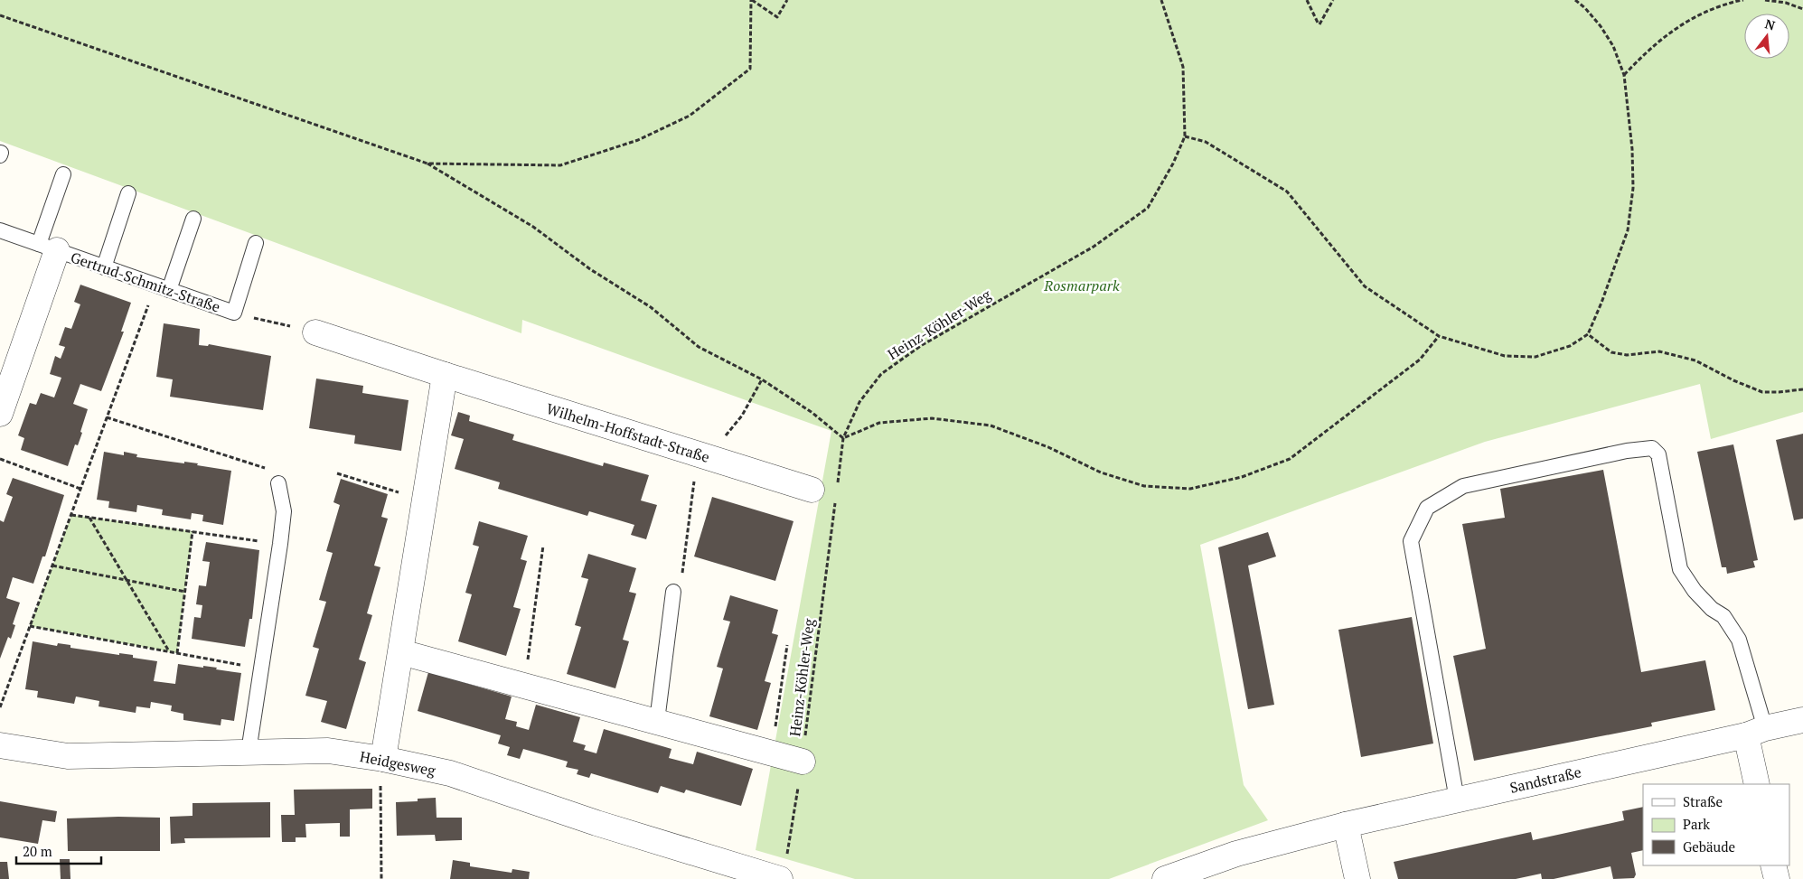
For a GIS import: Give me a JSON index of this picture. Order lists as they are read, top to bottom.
{
  "streets": {
    "street": [
      "Gertrud-Schmitz-Straße",
      "Wilhelm-Hoffstadt-Straße",
      "Heidgesweg",
      "Sandstraße"
    ],
    "path": ["Heinz-Köhler-Weg"]
  },
  "crossings": [
    ["Heinz-Köhler-Weg", "Heidgesweg"]
  ],
  "parks": ["Rosmarpark"],
  "legend": ["Straße", "Park", "Gebäude"],
  "scale_bar": "20 m",
  "north": "top"
}
